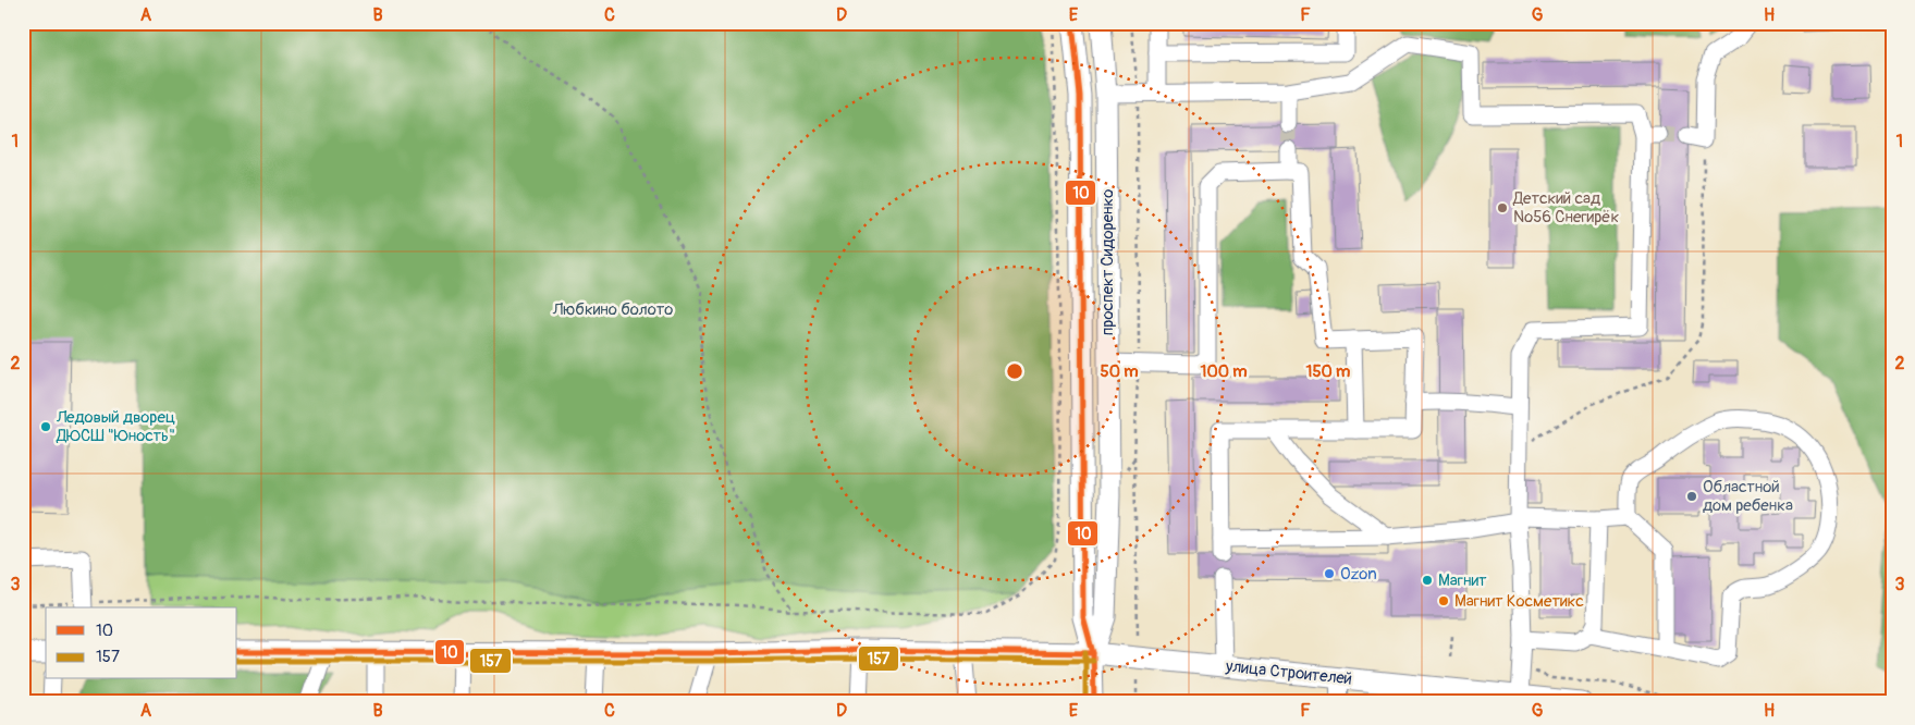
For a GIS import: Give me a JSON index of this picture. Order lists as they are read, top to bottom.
{
  "streets": {
    "main road": ["проспект Сидоренко", "улица Строителей"]
  },
  "crossings": [
    ["проспект Сидоренко", "улица Строителей"]
  ],
  "parks": ["Любкино болото"],
  "places": [
    "Детский сад №56 Снегирёк",
    "Ледовый дворец ДЮСШ \"Юность\"",
    "Областной дом ребенка",
    "Ozon",
    "Магнит",
    "Магнит Косметикс"
  ],
  "lines": ["transit line 10", "transit line 157"],
  "legend": ["10", "157"],
  "grid": {
    "columns": [
      "A",
      "B",
      "C",
      "D",
      "E",
      "F",
      "G",
      "H"
    ],
    "rows": ["1", "2", "3"]
  },
  "rings": ["50 m", "100 m", "150 m"]
}
